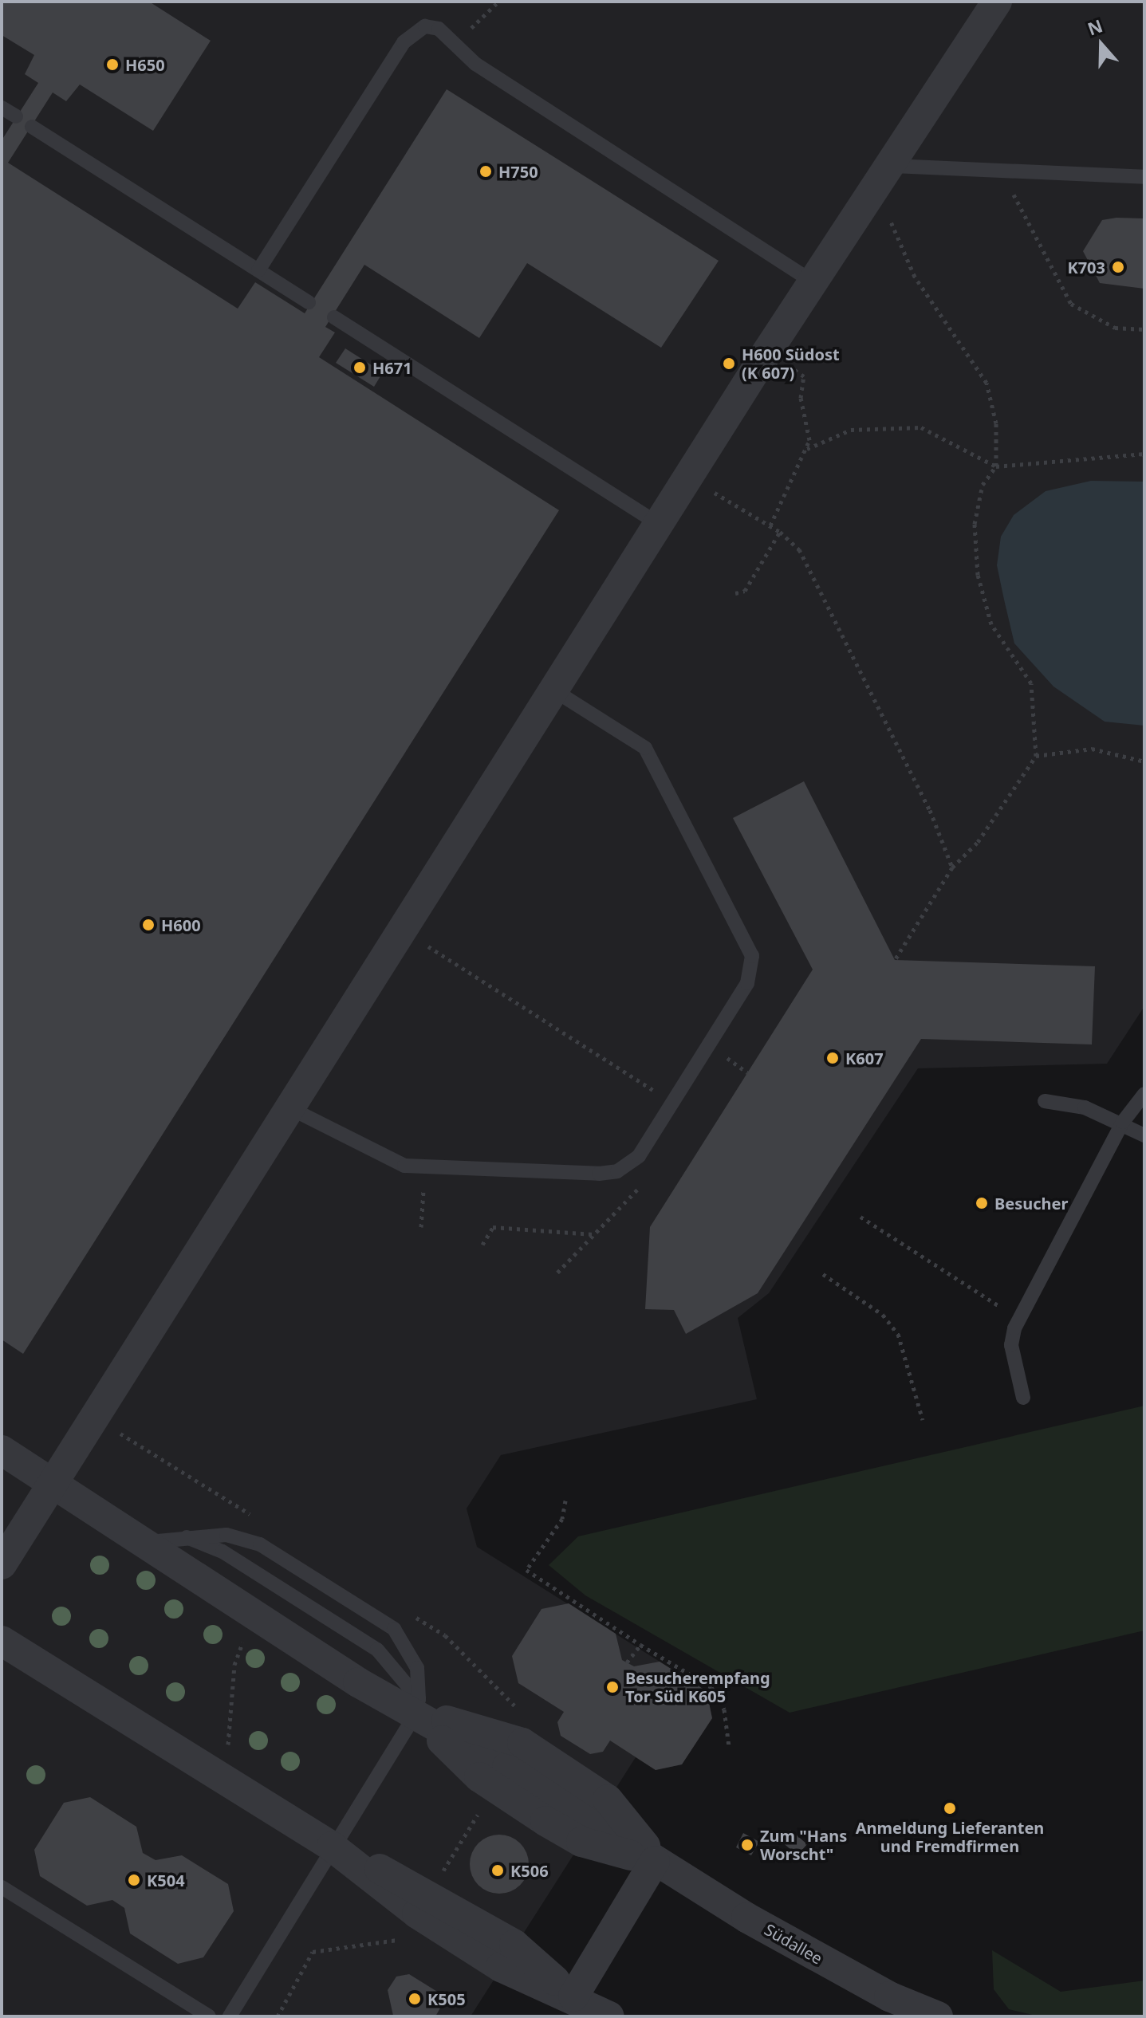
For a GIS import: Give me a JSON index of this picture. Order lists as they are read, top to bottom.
{
  "streets": {
    "street": ["Südallee"]
  },
  "places": [
    "H650",
    "H750",
    "K703",
    "H600 Südost (K 607)",
    "H671",
    "H600",
    "K607",
    "Besucher",
    "Besucherempfang Tor Süd K605",
    "Anmeldung Lieferanten und Fremdfirmen",
    "Zum \"Hans Worscht\"",
    "K506",
    "K504",
    "K505"
  ],
  "north": "top"
}
